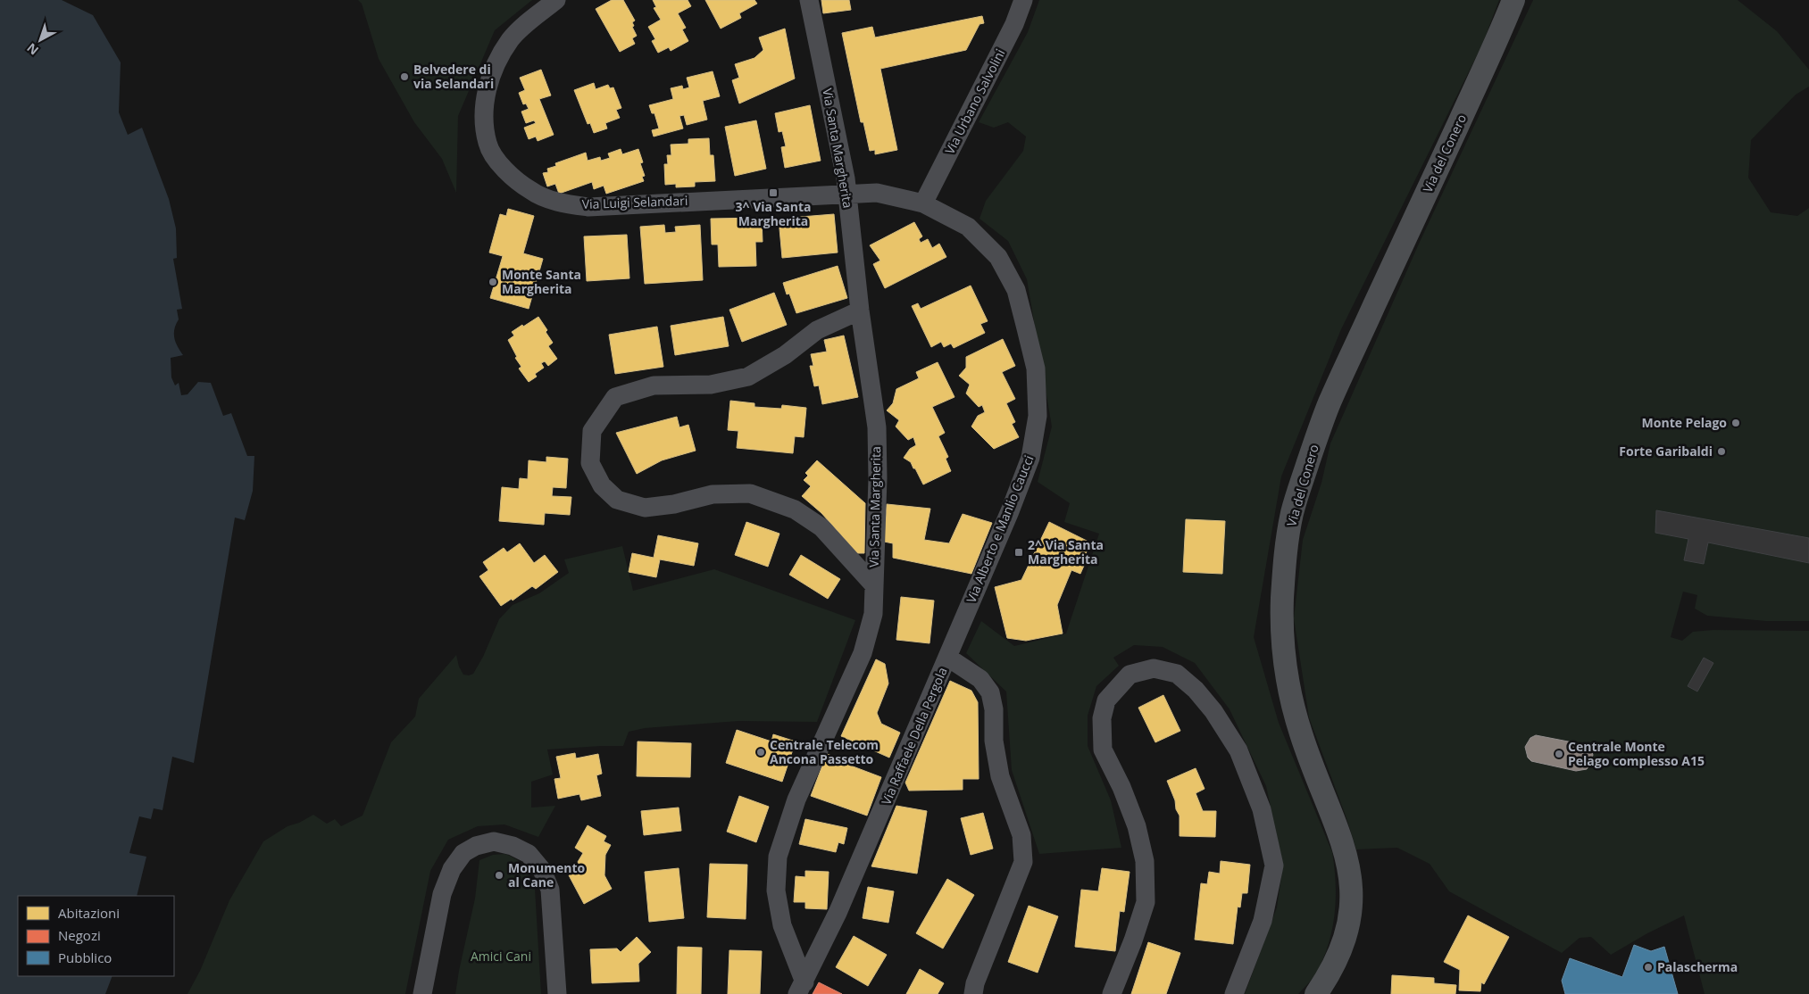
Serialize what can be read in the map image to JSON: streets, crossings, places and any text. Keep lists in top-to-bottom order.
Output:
{
  "streets": {
    "main road": ["Via del Conero"],
    "street": [
      "Via Urbano Salvolini",
      "Via Santa Margherita",
      "Via Luigi Selandari",
      "Via Alberto e Manlio Caucci",
      "Via Raffaele Della Pergola"
    ]
  },
  "crossings": [
    ["Via Urbano Salvolini", "Via Luigi Selandari"],
    ["Via Urbano Salvolini", "Via Alberto e Manlio Caucci"],
    ["Via Santa Margherita", "Via Raffaele Della Pergola"],
    ["Via Luigi Selandari", "Via Alberto e Manlio Caucci"],
    ["Via Alberto e Manlio Caucci", "Via Raffaele Della Pergola"]
  ],
  "parks": ["Amici Cani"],
  "places": {
    "other": [
      "Belvedere di via Selandari",
      "Monte Santa Margherita",
      "Monte Pelago",
      "Forte Garibaldi",
      "Centrale Telecom Ancona Passetto",
      "Centrale Monte Pelago complesso A15",
      "Monumento al Cane",
      "Palascherma"
    ],
    "transit": ["3^ Via Santa Margherita", "2^ Via Santa Margherita"]
  },
  "legend": ["Abitazioni", "Negozi", "Pubblico"],
  "north": "bottom left"
}
